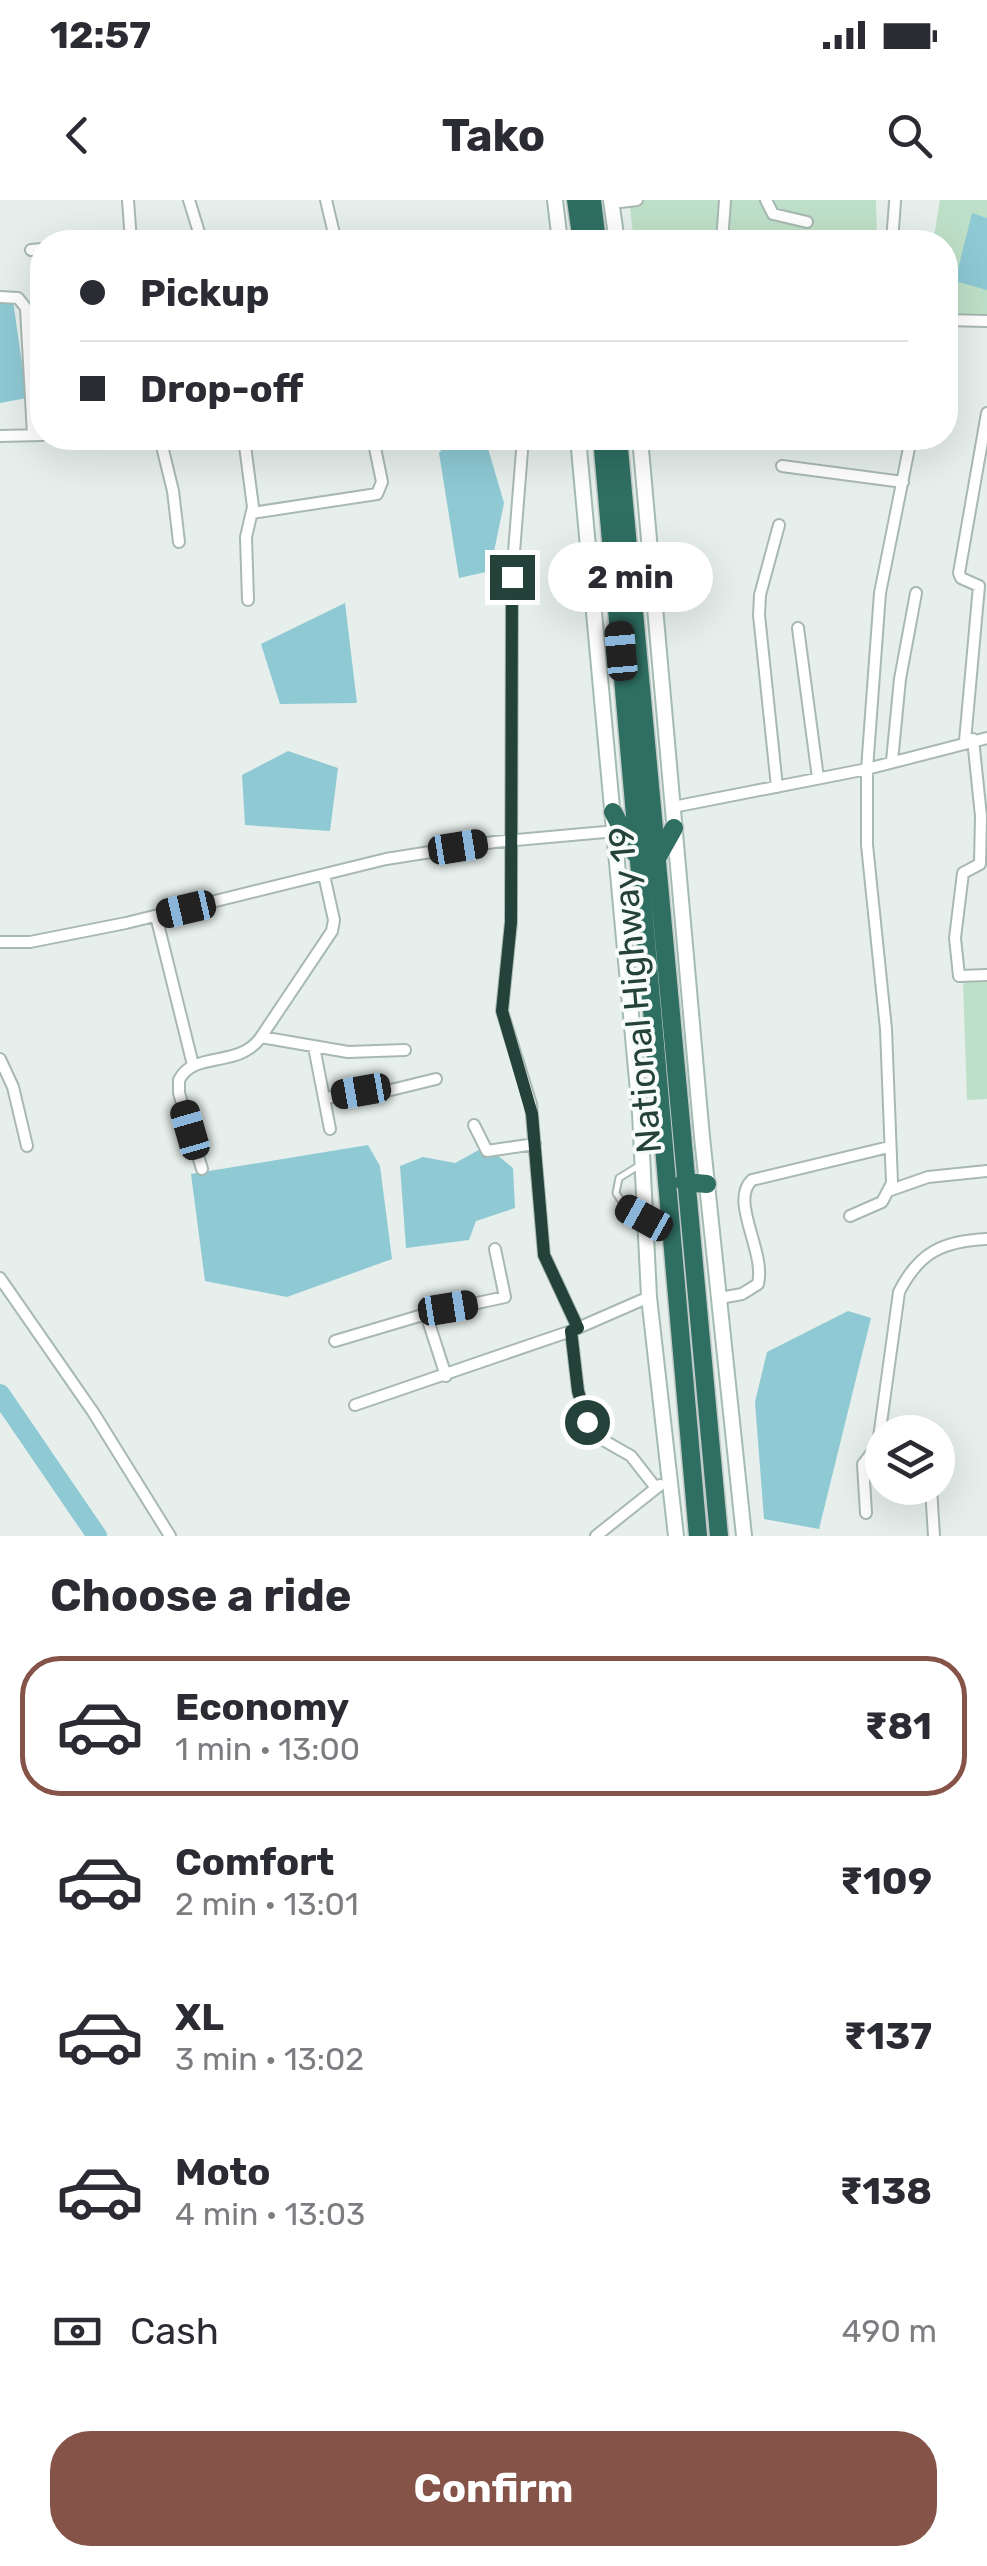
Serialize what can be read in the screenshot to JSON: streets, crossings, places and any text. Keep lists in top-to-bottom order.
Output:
{
  "streets": {
    "highway": ["National Highway 19"]
  },
  "page": {
    "status": "12:57",
    "header": "Tako",
    "banner": ["Pickup", "Drop-off"],
    "bubble": "2 min",
    "heading": "Choose a ride",
    "list": [
      {
        "name": "Economy",
        "note": "1 min · 13:00",
        "value": "₹81"
      },
      {
        "name": "Comfort",
        "note": "2 min · 13:01",
        "value": "₹109"
      },
      {
        "name": "XL",
        "note": "3 min · 13:02",
        "value": "₹137"
      },
      {
        "name": "Moto",
        "note": "4 min · 13:03",
        "value": "₹138"
      }
    ],
    "pay": ["Cash", "490 m"],
    "buttons": "Confirm"
  }
}
